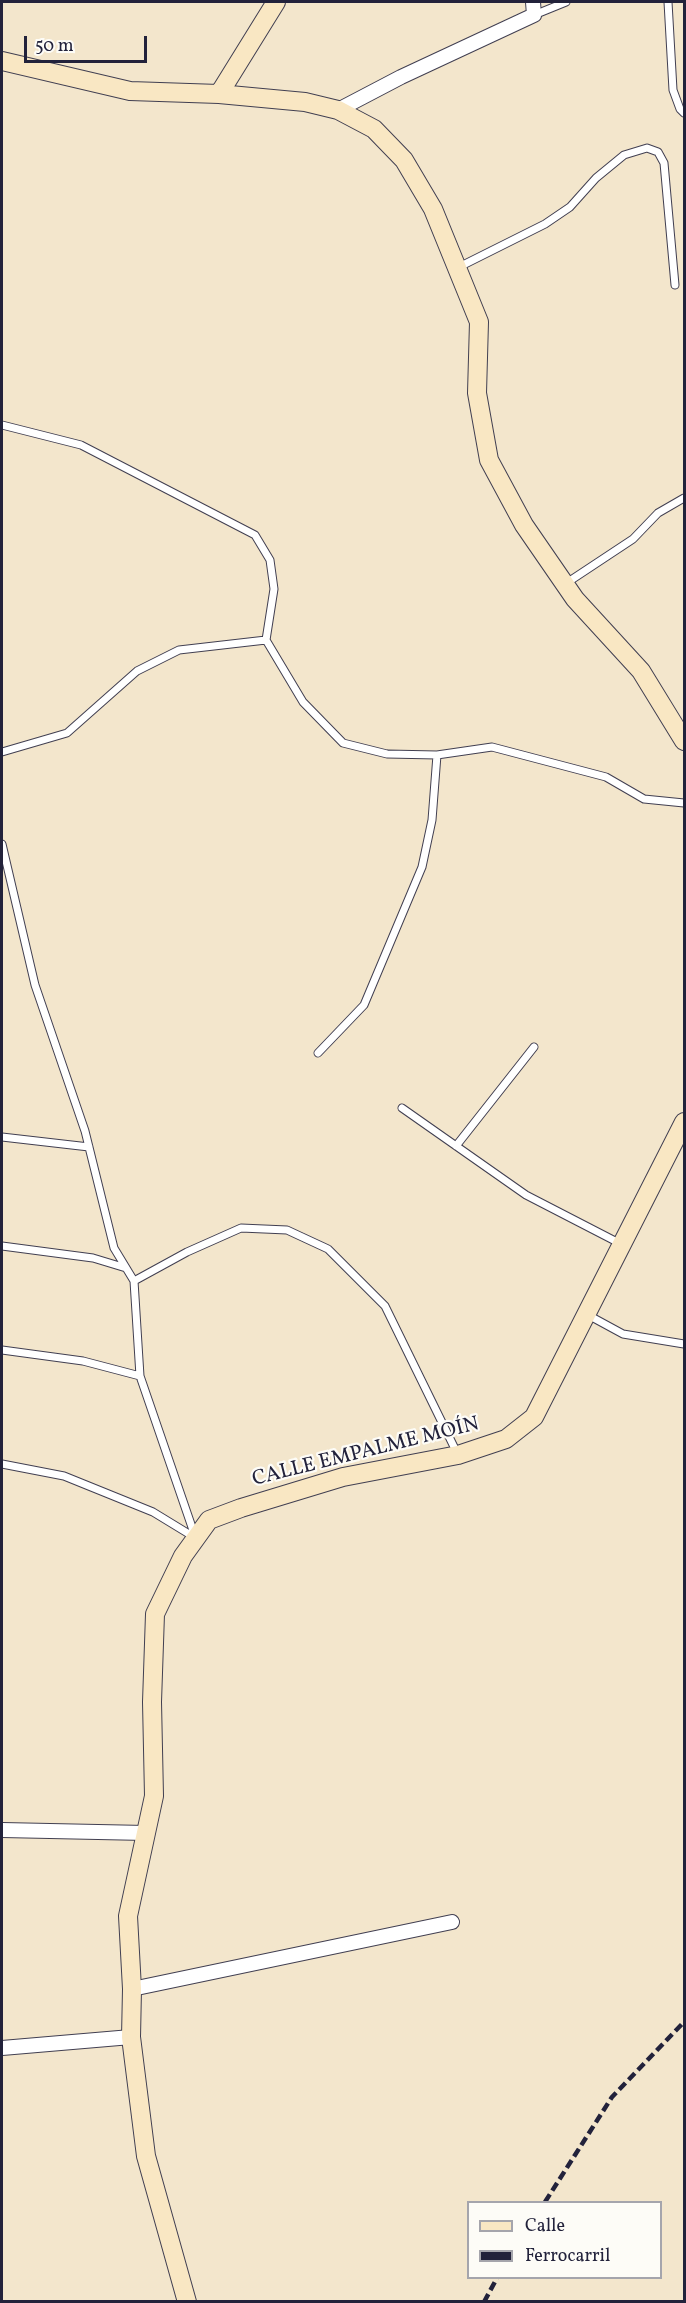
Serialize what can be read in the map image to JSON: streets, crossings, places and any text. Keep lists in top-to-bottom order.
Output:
{
  "streets": {
    "street": ["CALLE EMPALME MOÍN"]
  },
  "legend": ["Calle", "Ferrocarril"],
  "scale_bar": "50 m"
}
